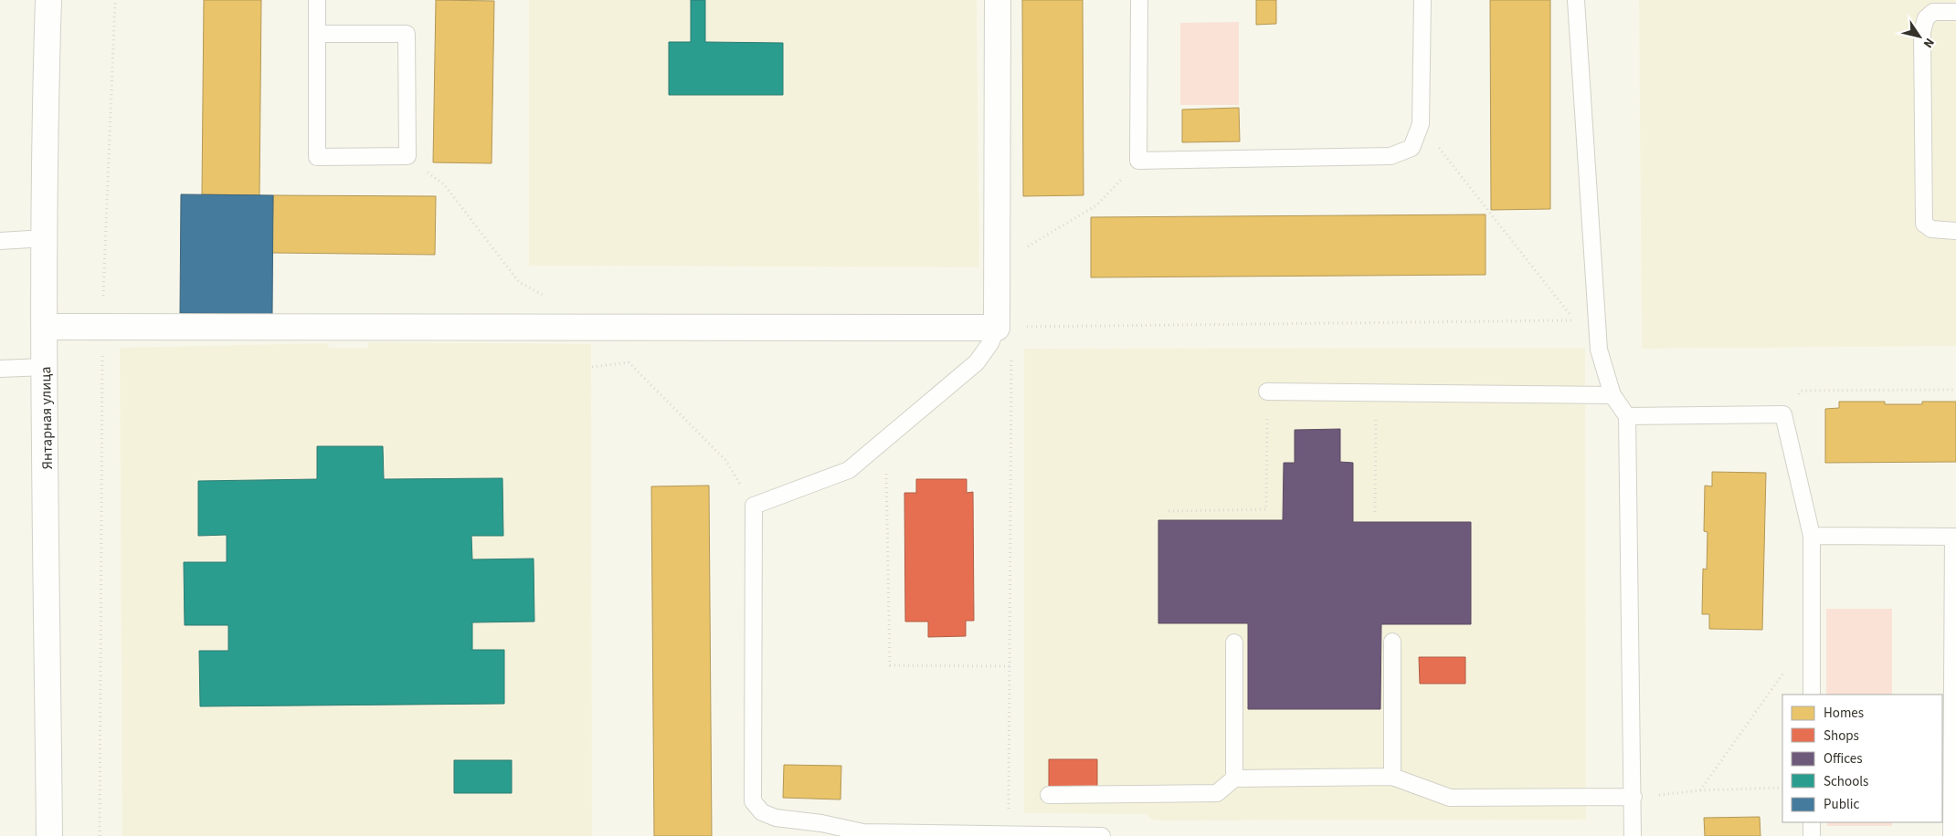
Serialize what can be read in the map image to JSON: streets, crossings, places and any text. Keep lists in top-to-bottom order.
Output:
{
  "streets": {
    "street": ["Янтарная улица"]
  },
  "legend": [
    "Homes",
    "Shops",
    "Offices",
    "Schools",
    "Public"
  ],
  "north": "bottom right"
}
